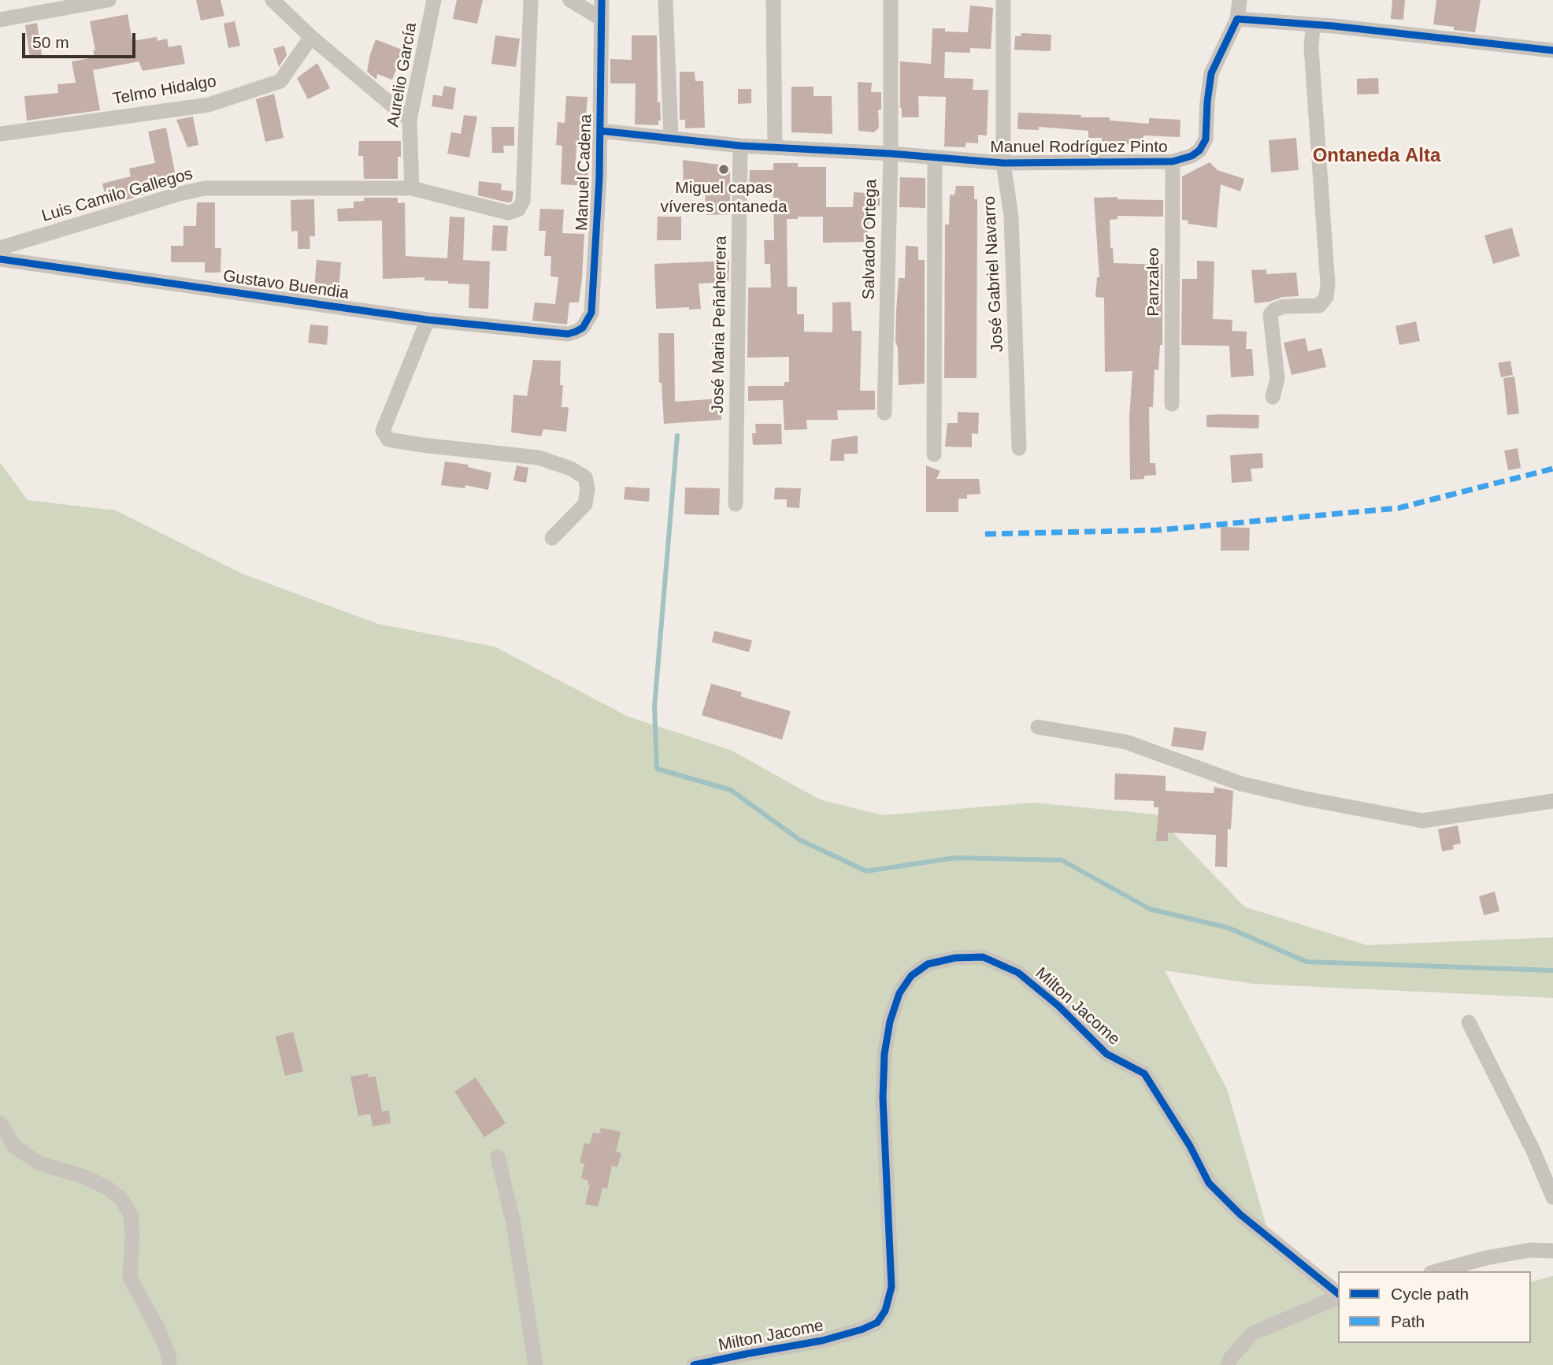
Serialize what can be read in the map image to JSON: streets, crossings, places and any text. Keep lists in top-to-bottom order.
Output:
{
  "streets": {
    "street": [
      "Aurelio García",
      "Telmo Hidalgo",
      "Manuel Rodríguez Pinto",
      "Manuel Cadena",
      "Luis Camilo Gallegos",
      "Salvador Ortega",
      "José Gabriel Navarro",
      "Panzaleo",
      "Gustavo Buendia",
      "José Maria Peñaherrera",
      "Milton Jacome"
    ]
  },
  "crossings": [
    ["Aurelio García", "Luis Camilo Gallegos"],
    ["Manuel Rodríguez Pinto", "Manuel Cadena"],
    ["Manuel Rodríguez Pinto", "Salvador Ortega"],
    ["Manuel Rodríguez Pinto", "José Gabriel Navarro"],
    ["Manuel Rodríguez Pinto", "Panzaleo"],
    ["Manuel Rodríguez Pinto", "José Maria Peñaherrera"],
    ["Manuel Cadena", "Gustavo Buendia"]
  ],
  "districts": ["Ontaneda Alta"],
  "places": ["Miguel capas víveres ontaneda"],
  "legend": ["Cycle path", "Path"],
  "scale_bar": "50 m"
}
